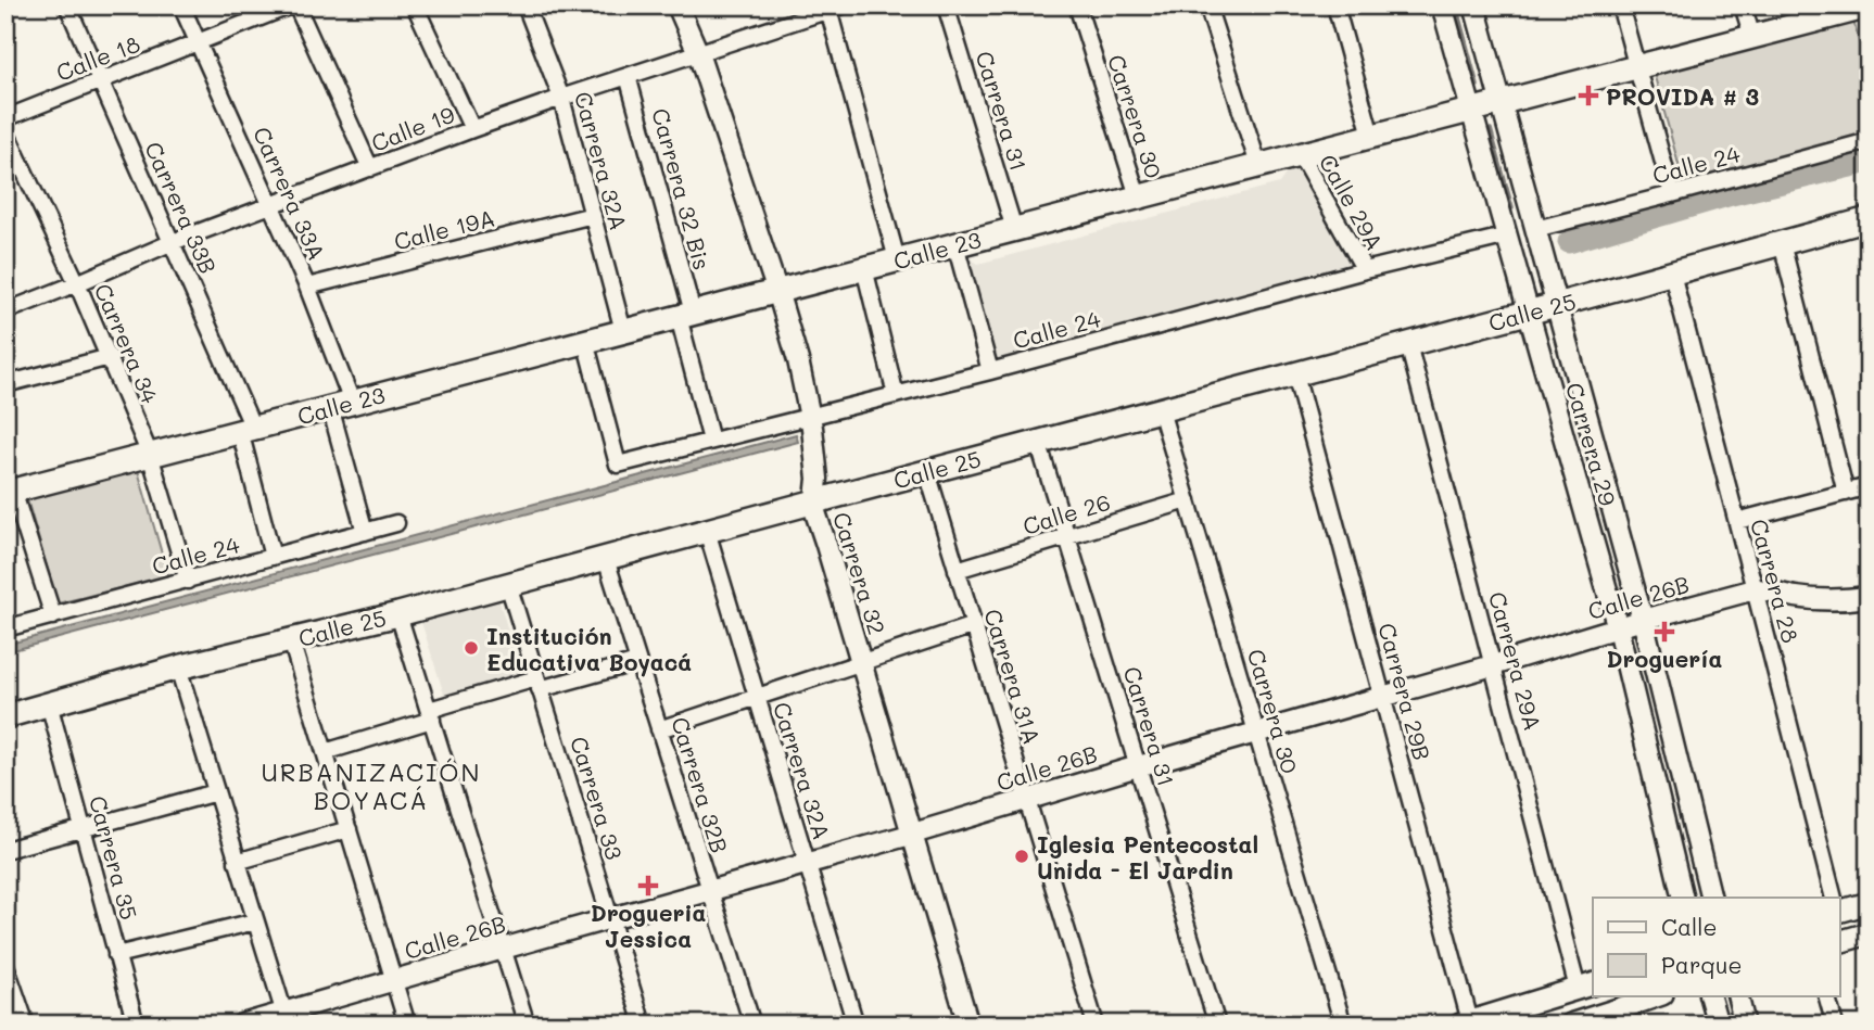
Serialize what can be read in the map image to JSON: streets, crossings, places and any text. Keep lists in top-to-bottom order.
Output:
{
  "streets": {
    "main road": ["Calle 23", "Calle 25"],
    "street": [
      "Calle 18",
      "Carrera 31",
      "Carrera 30",
      "Calle 19",
      "Carrera 32A",
      "Calle 24",
      "Carrera 32 Bis",
      "Carrera 33A",
      "Calle 29A",
      "Carrera 33B",
      "Calle 19A",
      "Carrera 34",
      "Carrera 29",
      "Calle 26",
      "Carrera 32",
      "Carrera 28",
      "Calle 26B",
      "Carrera 29A",
      "Carrera 31A",
      "Carrera 29B",
      "Carrera 32B",
      "Carrera 33",
      "Carrera 35"
    ]
  },
  "crossings": [
    ["Calle 18", "Carrera 33A"],
    ["Calle 18", "Carrera 33B"],
    ["Carrera 31", "Calle 23"],
    ["Carrera 31", "Calle 25"],
    ["Carrera 31", "Calle 26"],
    ["Carrera 31", "Calle 26B"],
    ["Carrera 30", "Calle 23"],
    ["Carrera 30", "Calle 25"],
    ["Carrera 30", "Calle 26"],
    ["Carrera 30", "Calle 26B"],
    ["Calle 19", "Carrera 32A"],
    ["Calle 19", "Carrera 32 Bis"],
    ["Calle 19", "Carrera 33A"],
    ["Calle 19", "Carrera 33B"],
    ["Calle 19", "Carrera 34"],
    ["Calle 19", "Carrera 32"],
    ["Carrera 32A", "Calle 19A"],
    ["Carrera 32A", "Calle 23"],
    ["Carrera 32A", "Calle 25"],
    ["Carrera 32A", "Calle 26B"],
    ["Calle 24", "Carrera 32 Bis"],
    ["Calle 24", "Carrera 33A"],
    ["Calle 24", "Calle 29A"],
    ["Calle 24", "Carrera 33B"],
    ["Calle 24", "Calle 23"],
    ["Calle 24", "Carrera 34"],
    ["Calle 24", "Carrera 29"],
    ["Calle 24", "Carrera 32"],
    ["Carrera 32 Bis", "Calle 23"],
    ["Carrera 33A", "Calle 19A"],
    ["Carrera 33A", "Calle 23"],
    ["Calle 29A", "Calle 23"],
    ["Carrera 33B", "Calle 23"],
    ["Calle 23", "Carrera 34"],
    ["Calle 23", "Carrera 29"],
    ["Calle 23", "Carrera 32"],
    ["Calle 25", "Carrera 29"],
    ["Calle 25", "Carrera 32"],
    ["Calle 25", "Carrera 28"],
    ["Calle 25", "Carrera 29A"],
    ["Calle 25", "Carrera 31A"],
    ["Calle 25", "Carrera 29B"],
    ["Calle 25", "Carrera 32B"],
    ["Calle 25", "Carrera 33"],
    ["Calle 25", "Carrera 35"],
    ["Carrera 29", "Calle 26B"],
    ["Calle 26", "Carrera 31A"],
    ["Carrera 32", "Calle 26B"],
    ["Carrera 28", "Calle 26B"],
    ["Calle 26B", "Carrera 29A"],
    ["Calle 26B", "Carrera 31A"],
    ["Calle 26B", "Carrera 29B"],
    ["Calle 26B", "Carrera 32B"],
    ["Calle 26B", "Carrera 33"]
  ],
  "districts": ["URBANIZACIÓN BOYACÁ"],
  "places": {
    "health": ["PROVIDA # 3", "Droguería", "Drogueria Jessica"],
    "other": ["Institución Educativa Boyacá", "Iglesia Pentecostal Unida - El Jardin"]
  },
  "legend": ["Calle", "Parque"]
}
